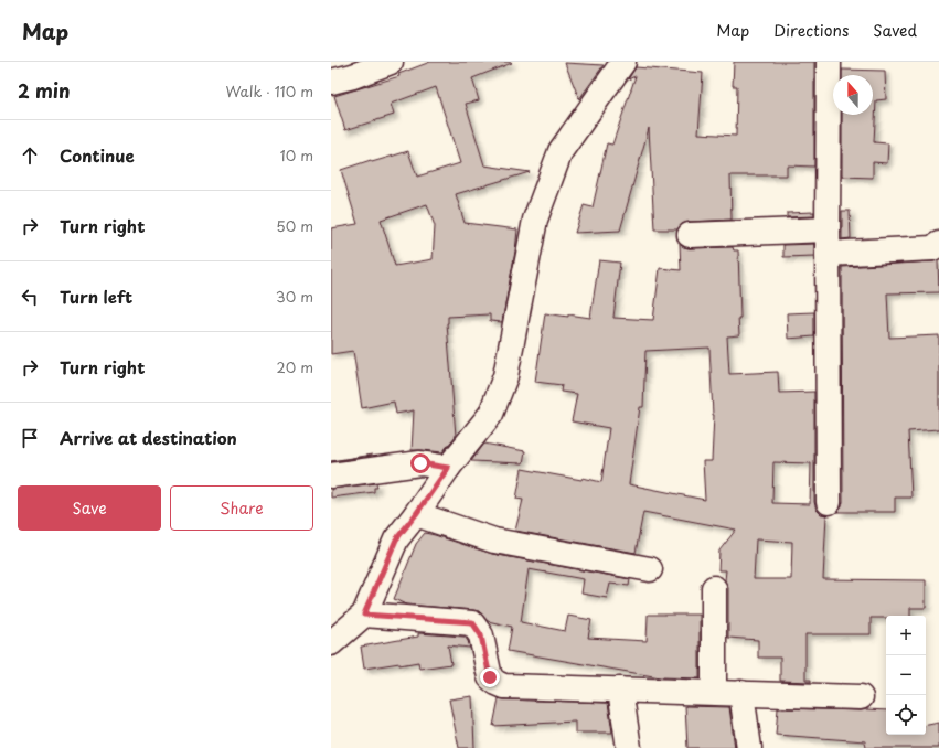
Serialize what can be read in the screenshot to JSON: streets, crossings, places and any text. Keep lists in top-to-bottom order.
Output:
{
  "north": "top",
  "page": {
    "header": "Map",
    "nav": ["Map", "Directions", "Saved"],
    "heading": ["2 min", "Walk · 110 m"],
    "list": [
      ["Continue", "10 m"],
      ["Turn right", "50 m"],
      ["Turn left", "30 m"],
      ["Turn right", "20 m"],
      "Arrive at destination"
    ],
    "buttons": ["Save", "Share"],
    "map_buttons": ["+", "−"]
  }
}
